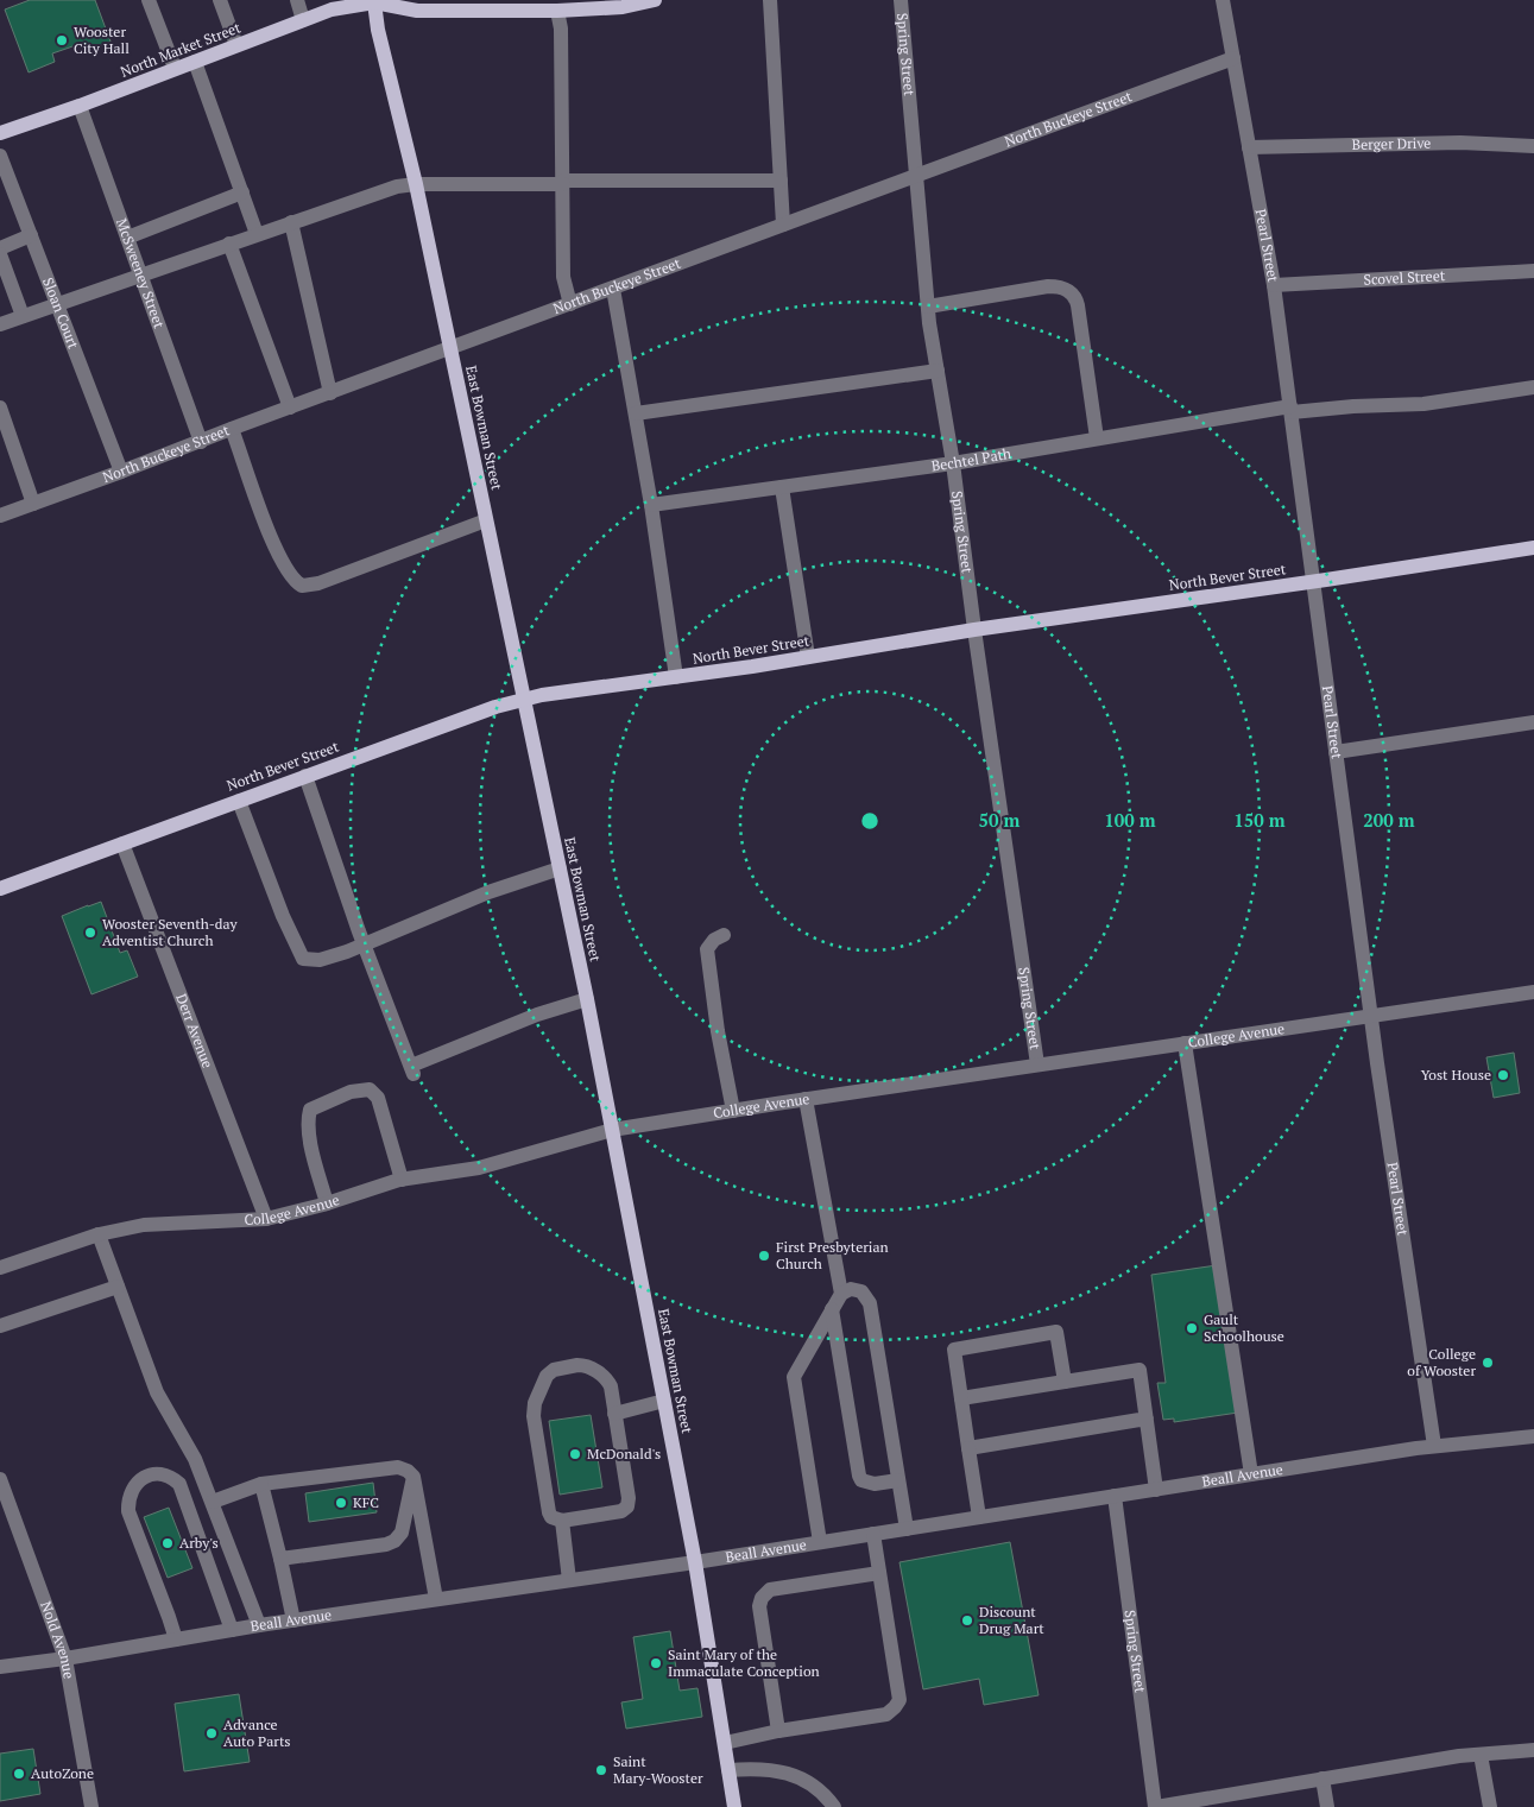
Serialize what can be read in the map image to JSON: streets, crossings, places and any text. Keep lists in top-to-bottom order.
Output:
{
  "streets": {
    "main road": ["North Market Street", "East Bowman Street", "North Bever Street"],
    "street": [
      "Spring Street",
      "North Buckeye Street",
      "Berger Drive",
      "Pearl Street",
      "McSweeney Street",
      "Scovel Street",
      "Sloan Court",
      "Bechtel Path",
      "Derr Avenue",
      "College Avenue",
      "Beall Avenue",
      "Nold Avenue"
    ]
  },
  "crossings": [
    ["North Market Street", "McSweeney Street"],
    ["North Market Street", "East Bowman Street"],
    ["Spring Street", "North Buckeye Street"],
    ["Spring Street", "Bechtel Path"],
    ["Spring Street", "North Bever Street"],
    ["Spring Street", "College Avenue"],
    ["Spring Street", "Beall Avenue"],
    ["North Buckeye Street", "Pearl Street"],
    ["North Buckeye Street", "McSweeney Street"],
    ["North Buckeye Street", "Sloan Court"],
    ["North Buckeye Street", "East Bowman Street"],
    ["Berger Drive", "Pearl Street"],
    ["Pearl Street", "Scovel Street"],
    ["Pearl Street", "Bechtel Path"],
    ["Pearl Street", "North Bever Street"],
    ["Pearl Street", "College Avenue"],
    ["Pearl Street", "Beall Avenue"],
    ["East Bowman Street", "North Bever Street"],
    ["East Bowman Street", "College Avenue"],
    ["East Bowman Street", "Beall Avenue"],
    ["North Bever Street", "Derr Avenue"],
    ["Derr Avenue", "College Avenue"],
    ["Beall Avenue", "Nold Avenue"]
  ],
  "places": [
    "Wooster City Hall",
    "Wooster Seventh-day Adventist Church",
    "Yost House",
    "First Presbyterian Church",
    "Gault Schoolhouse",
    "College of Wooster",
    "McDonald's",
    "KFC",
    "Arby's",
    "Discount Drug Mart",
    "Saint Mary of the Immaculate Conception",
    "Advance Auto Parts",
    "Saint Mary-Wooster",
    "AutoZone"
  ],
  "rings": [
    "50 m",
    "100 m",
    "150 m",
    "200 m"
  ]
}
